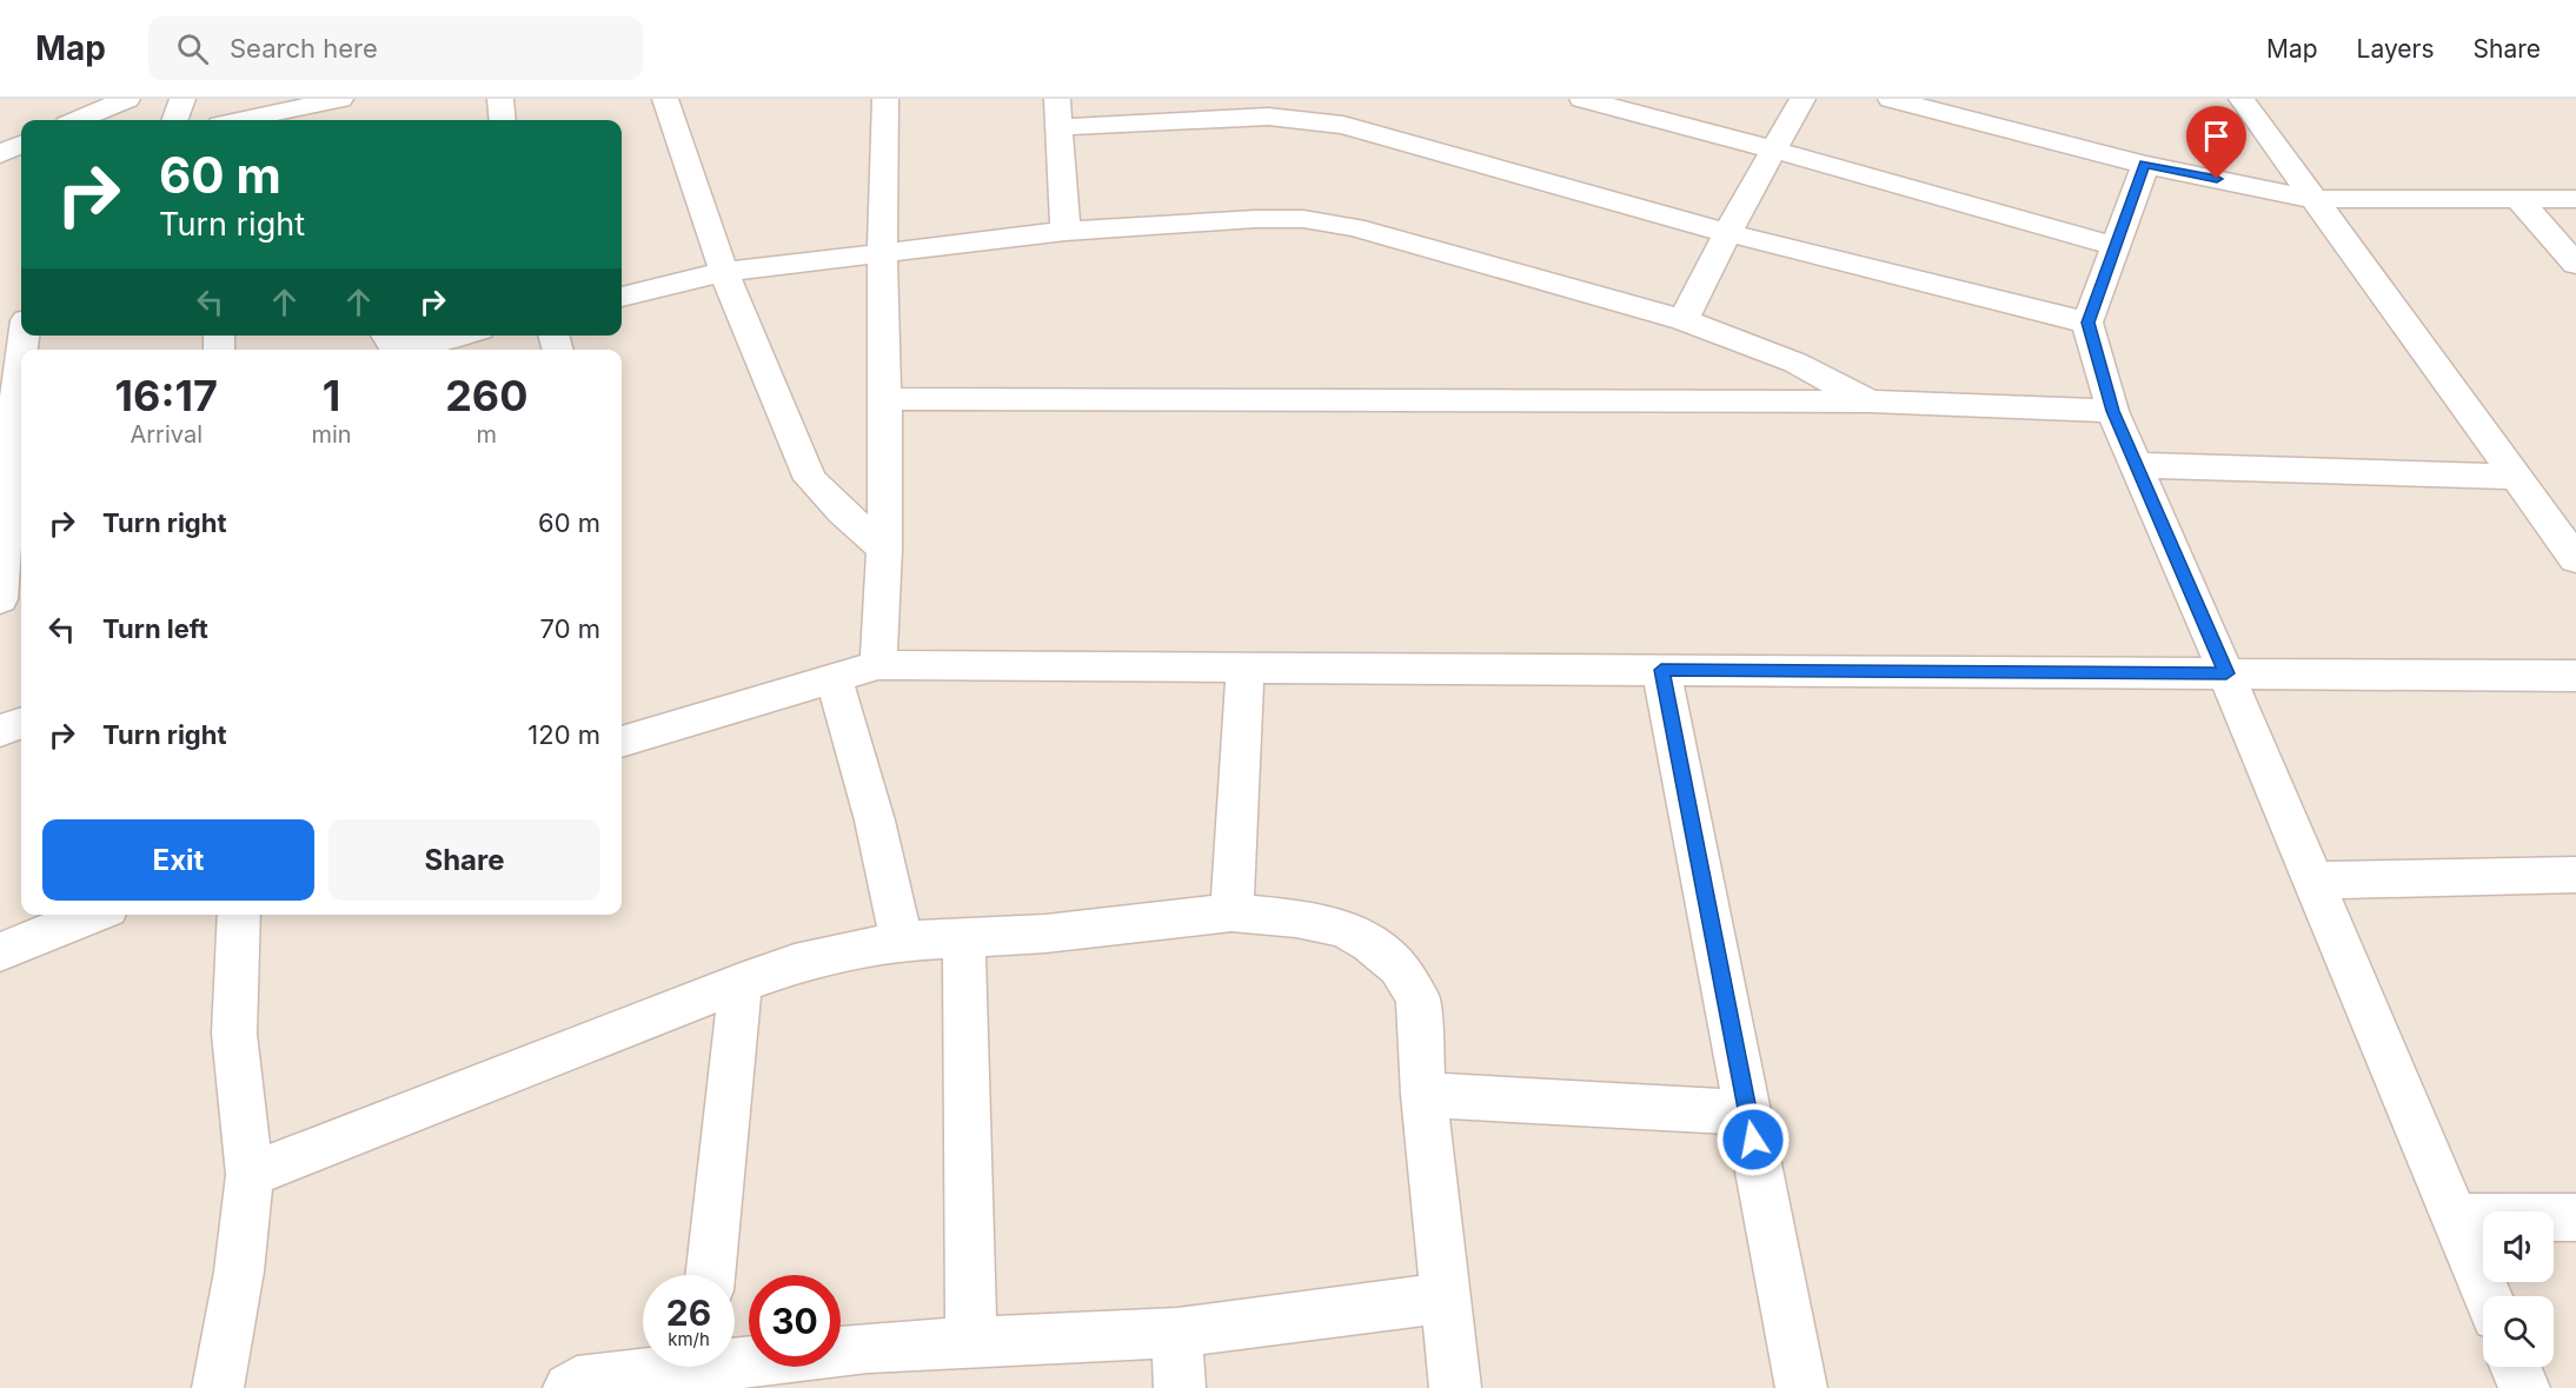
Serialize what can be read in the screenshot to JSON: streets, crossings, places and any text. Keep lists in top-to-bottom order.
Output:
{
  "page": {
    "header": "Map",
    "search": "Search here",
    "nav": ["Map", "Layers", "Share"],
    "turn": ["60 m", "Turn right"],
    "eta": [
      "16:17",
      "Arrival",
      "1",
      "min",
      "260",
      "m"
    ],
    "list": [
      {
        "name": "Turn right",
        "value": "60 m"
      },
      {
        "name": "Turn left",
        "value": "70 m"
      },
      {
        "name": "Turn right",
        "value": "120 m"
      }
    ],
    "buttons": ["Exit", "Share"],
    "speed": "26 km/h",
    "limit": "30"
  }
}
